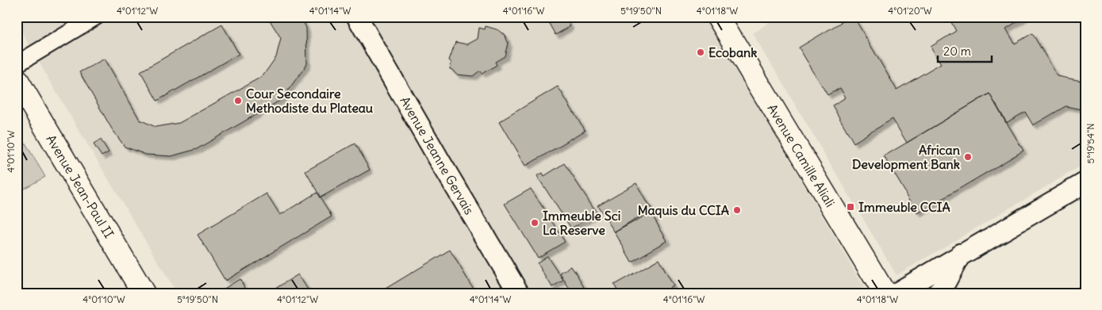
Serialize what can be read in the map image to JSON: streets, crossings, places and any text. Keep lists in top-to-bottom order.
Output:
{
  "streets": {
    "main road": ["Avenue Camille Aliali", "Avenue Jean-Paul II"],
    "street": ["Avenue Jeanne Gervais"]
  },
  "places": {
    "other": [
      "Ecobank",
      "Cour Secondaire Methodiste du Plateau",
      "African Development Bank",
      "Maquis du CCIA",
      "Immeuble Sci La Reserve"
    ],
    "transit": ["Immeuble CCIA"]
  },
  "scale_bar": "20 m",
  "coordinates": [
    "4°01'12\"W",
    "4°01'14\"W",
    "4°01'16\"W",
    "5°19'50\"N",
    "4°01'18\"W",
    "4°01'20\"W",
    "5°19'54\"N",
    "4°01'10\"W"
  ]
}
